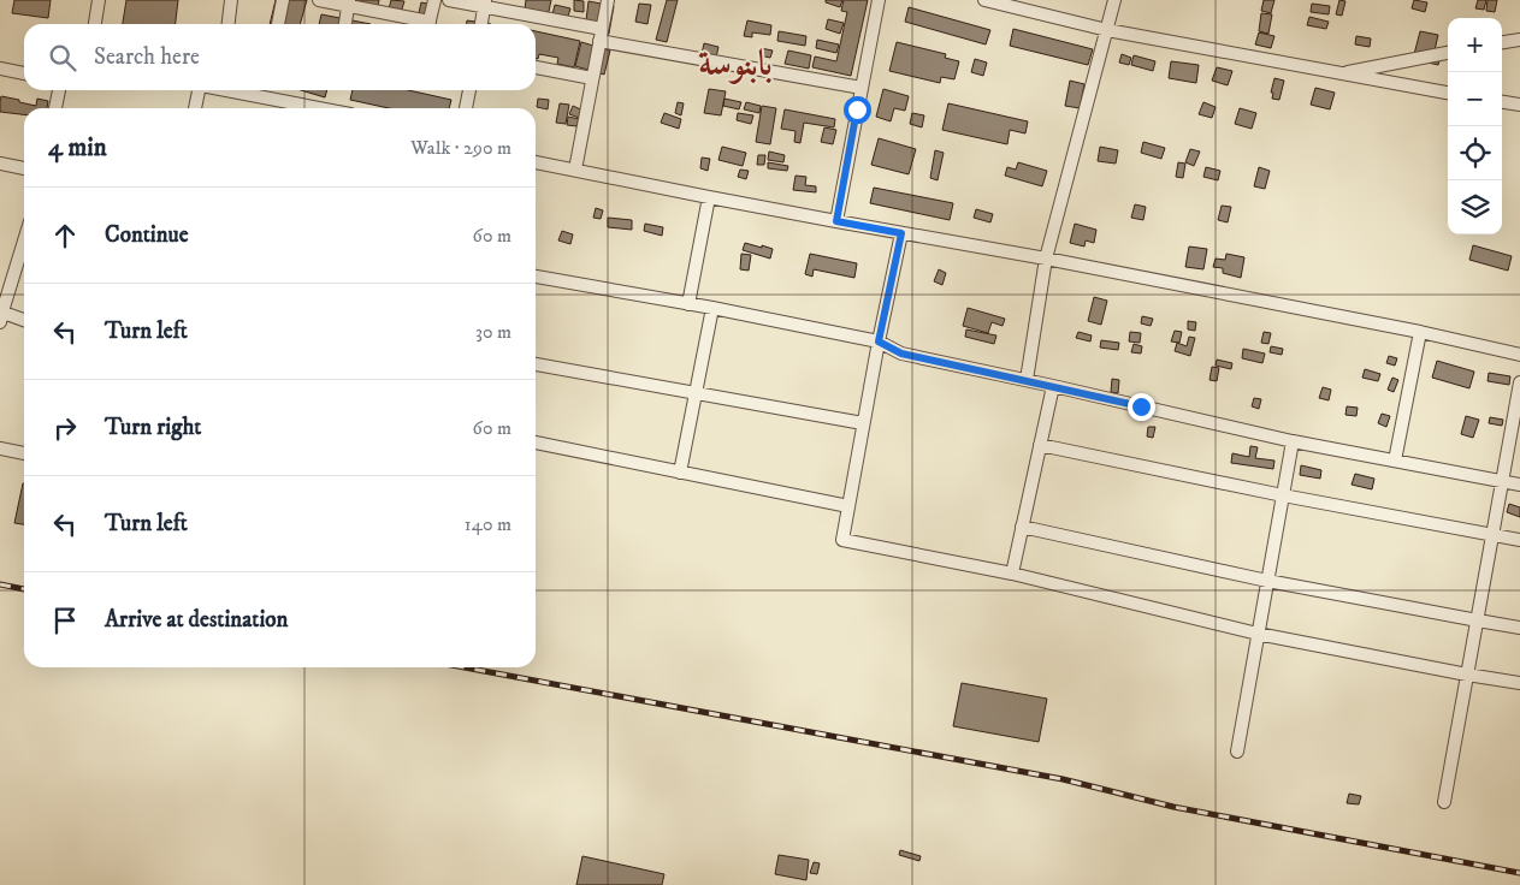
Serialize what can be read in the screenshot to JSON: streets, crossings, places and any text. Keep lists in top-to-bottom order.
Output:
{
  "districts": ["بابنوسة"],
  "page": {
    "map_buttons": ["+", "−"],
    "search": "Search here",
    "heading": ["4 min", "Walk · 290 m"],
    "list": [
      ["Continue", "60 m"],
      ["Turn left", "30 m"],
      ["Turn right", "60 m"],
      ["Turn left", "140 m"],
      "Arrive at destination"
    ]
  }
}
